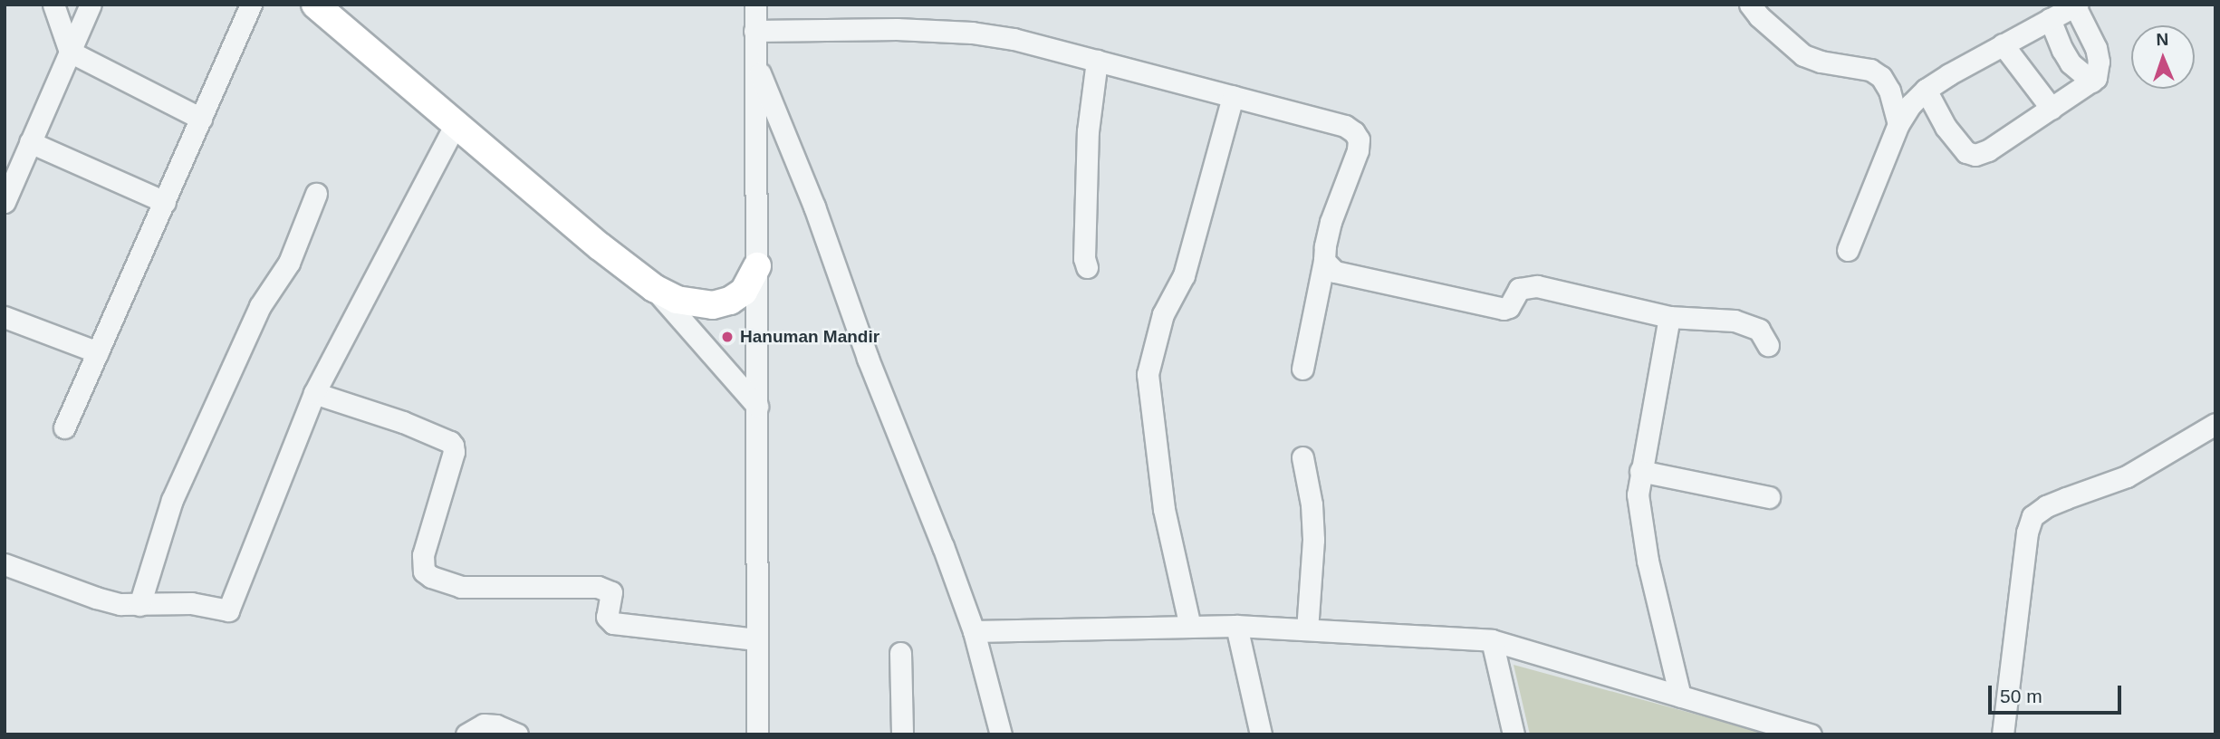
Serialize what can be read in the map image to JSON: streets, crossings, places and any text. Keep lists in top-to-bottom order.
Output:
{
  "places": ["Hanuman Mandir"],
  "scale_bar": "50 m",
  "north": "top"
}
